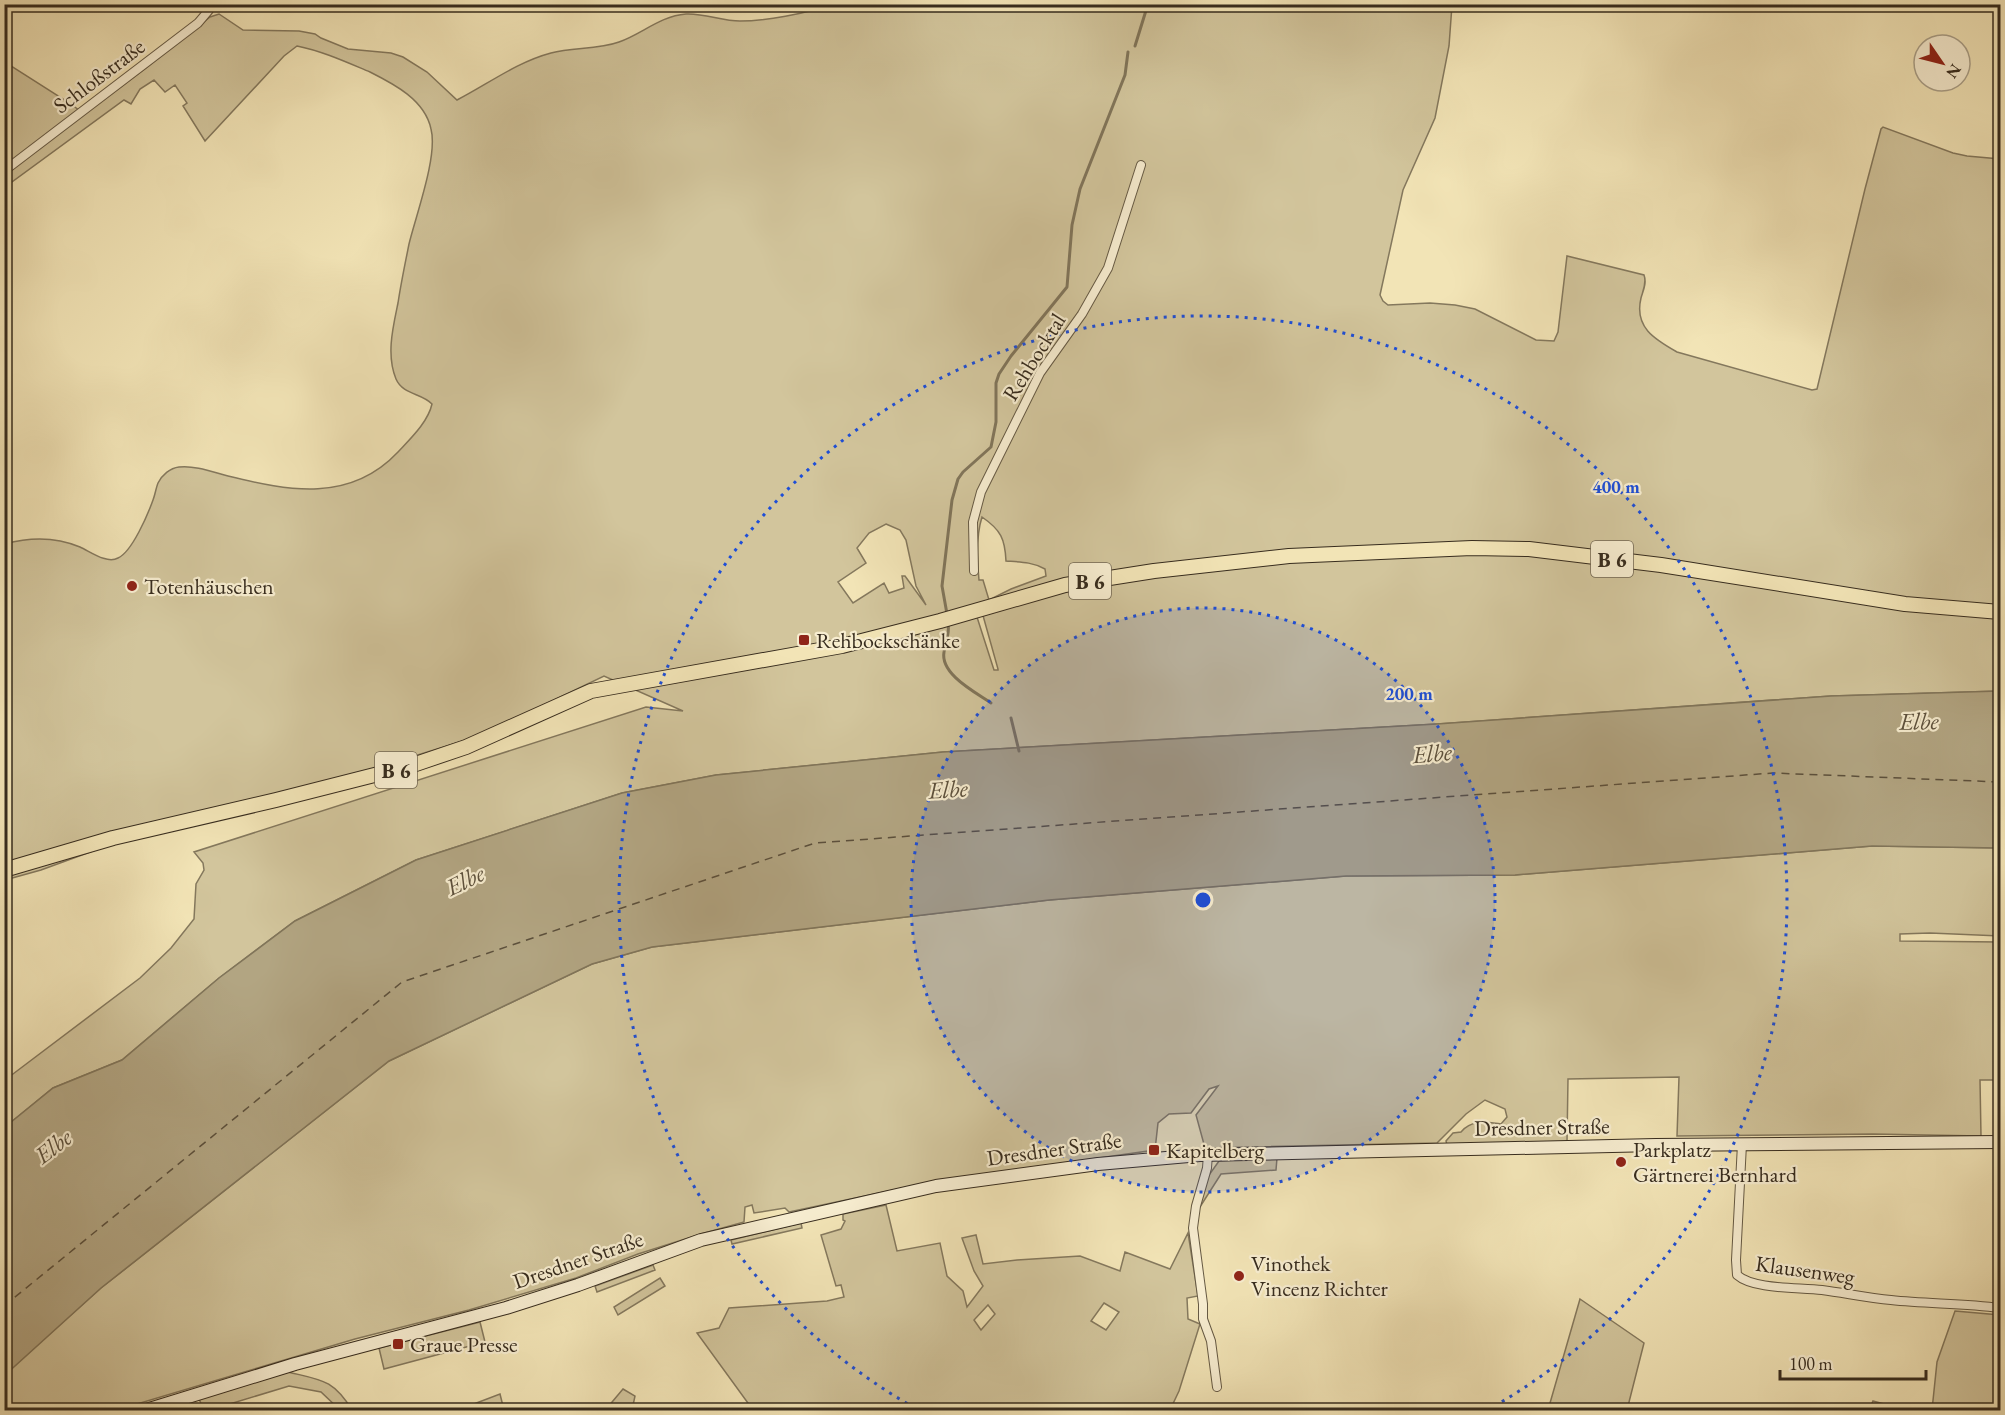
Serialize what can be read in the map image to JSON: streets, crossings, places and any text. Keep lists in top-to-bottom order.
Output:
{
  "streets": {
    "main road": ["B 6", "Dresdner Straße"],
    "street": ["Schloßstraße", "Rehbocktal", "Klausenweg"]
  },
  "crossings": [
    ["Dresdner Straße", "Klausenweg"]
  ],
  "water": ["Elbe"],
  "places": {
    "other": ["Totenhäuschen", "Parkplatz Gärtnerei Bernhard", "Vinothek Vincenz Richter"],
    "transit": ["Rehbockschänke", "Kapitelberg", "Graue Presse"]
  },
  "scale_bar": "100 m",
  "north": "bottom right",
  "rings": ["400 m", "200 m"]
}
